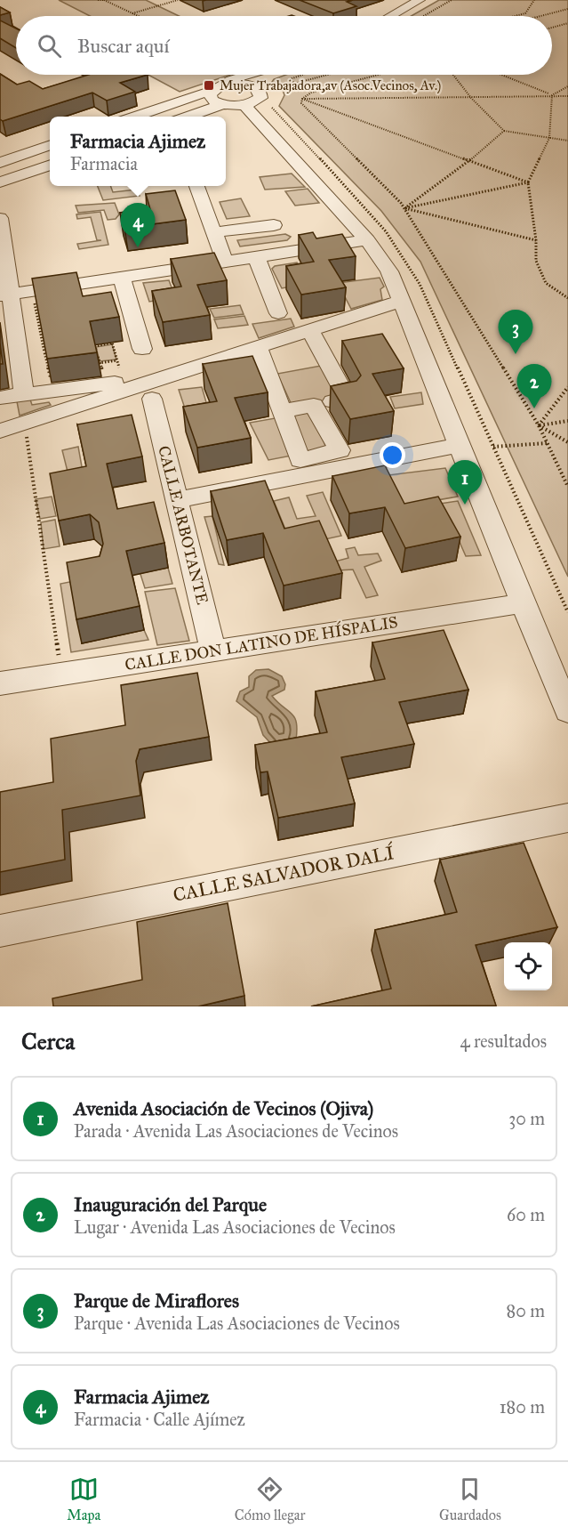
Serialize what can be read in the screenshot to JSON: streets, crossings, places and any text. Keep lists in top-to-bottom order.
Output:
{
  "streets": {
    "street": ["CALLE ARBOTANTE", "CALLE DON LATINO DE HÍSPALIS", "CALLE SALVADOR DALÍ"]
  },
  "crossings": [
    ["CALLE ARBOTANTE", "CALLE DON LATINO DE HÍSPALIS"]
  ],
  "places": {
    "transit": ["Mujer Trabajadora,av (Asoc.Vecinos, Av.)"]
  },
  "page": {
    "search": "Buscar aquí",
    "popup": ["Farmacia Ajimez", "Farmacia"],
    "pins": [
      "4",
      "3",
      "2",
      "1"
    ],
    "heading": ["Cerca", "4 resultados"],
    "list": [
      {
        "mark": "1",
        "name": "Avenida Asociación de Vecinos (Ojiva)",
        "note": "Parada · Avenida Las Asociaciones de Vecinos",
        "value": "30 m"
      },
      {
        "mark": "2",
        "name": "Inauguración del Parque",
        "note": "Lugar · Avenida Las Asociaciones de Vecinos",
        "value": "60 m"
      },
      {
        "mark": "3",
        "name": "Parque de Miraflores",
        "note": "Parque · Avenida Las Asociaciones de Vecinos",
        "value": "80 m"
      },
      {
        "mark": "4",
        "name": "Farmacia Ajimez",
        "note": "Farmacia · Calle Ajímez",
        "value": "180 m"
      }
    ],
    "nav": ["Mapa", "Cómo llegar", "Guardados"]
  }
}
